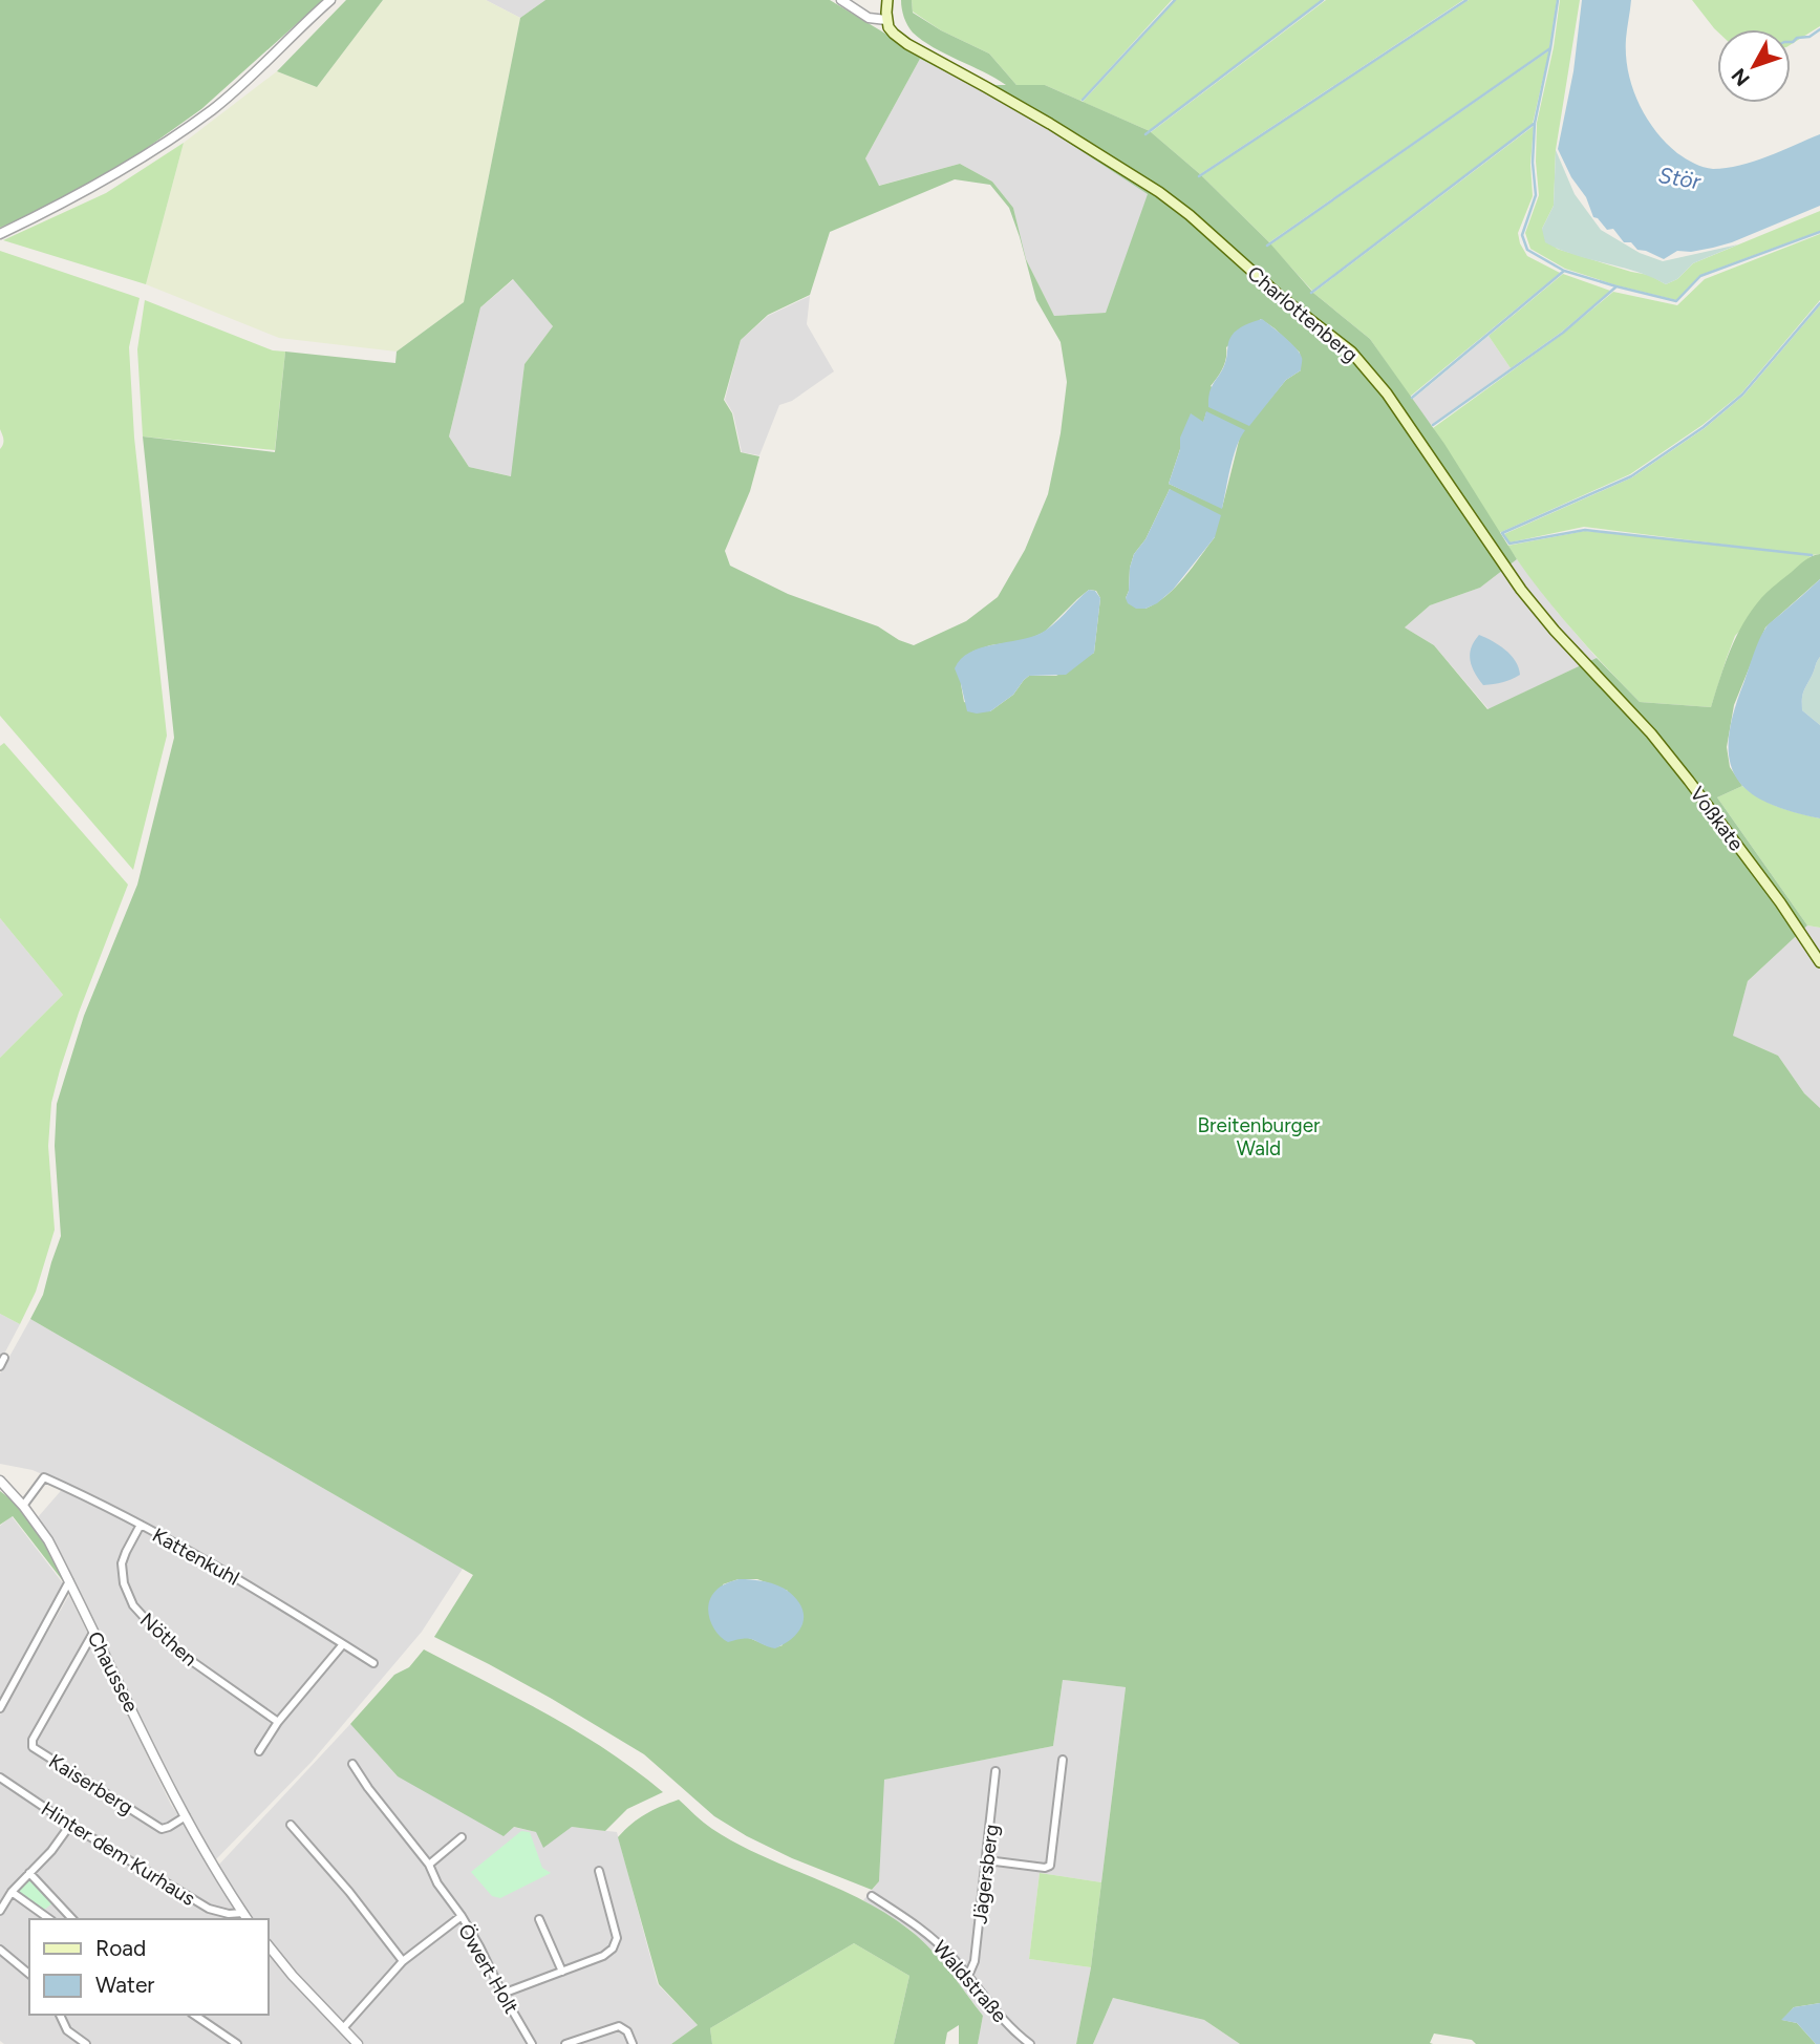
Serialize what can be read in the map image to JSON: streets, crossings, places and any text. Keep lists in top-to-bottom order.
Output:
{
  "streets": {
    "main road": ["Charlottenberg", "Voßkate"],
    "street": [
      "Kattenkuhl",
      "Nöthen",
      "Chaussee",
      "Kaiserberg",
      "Hinter dem Kurhaus",
      "Jägersberg",
      "Öwert Holt",
      "Waldstraße"
    ]
  },
  "crossings": [
    ["Charlottenberg", "Voßkate"],
    ["Kattenkuhl", "Nöthen"],
    ["Kattenkuhl", "Chaussee"],
    ["Chaussee", "Kaiserberg"],
    ["Chaussee", "Hinter dem Kurhaus"],
    ["Jägersberg", "Waldstraße"]
  ],
  "water": ["Stör"],
  "parks": ["Breitenburger Wald"],
  "legend": ["Road", "Water"],
  "north": "bottom left"
}
